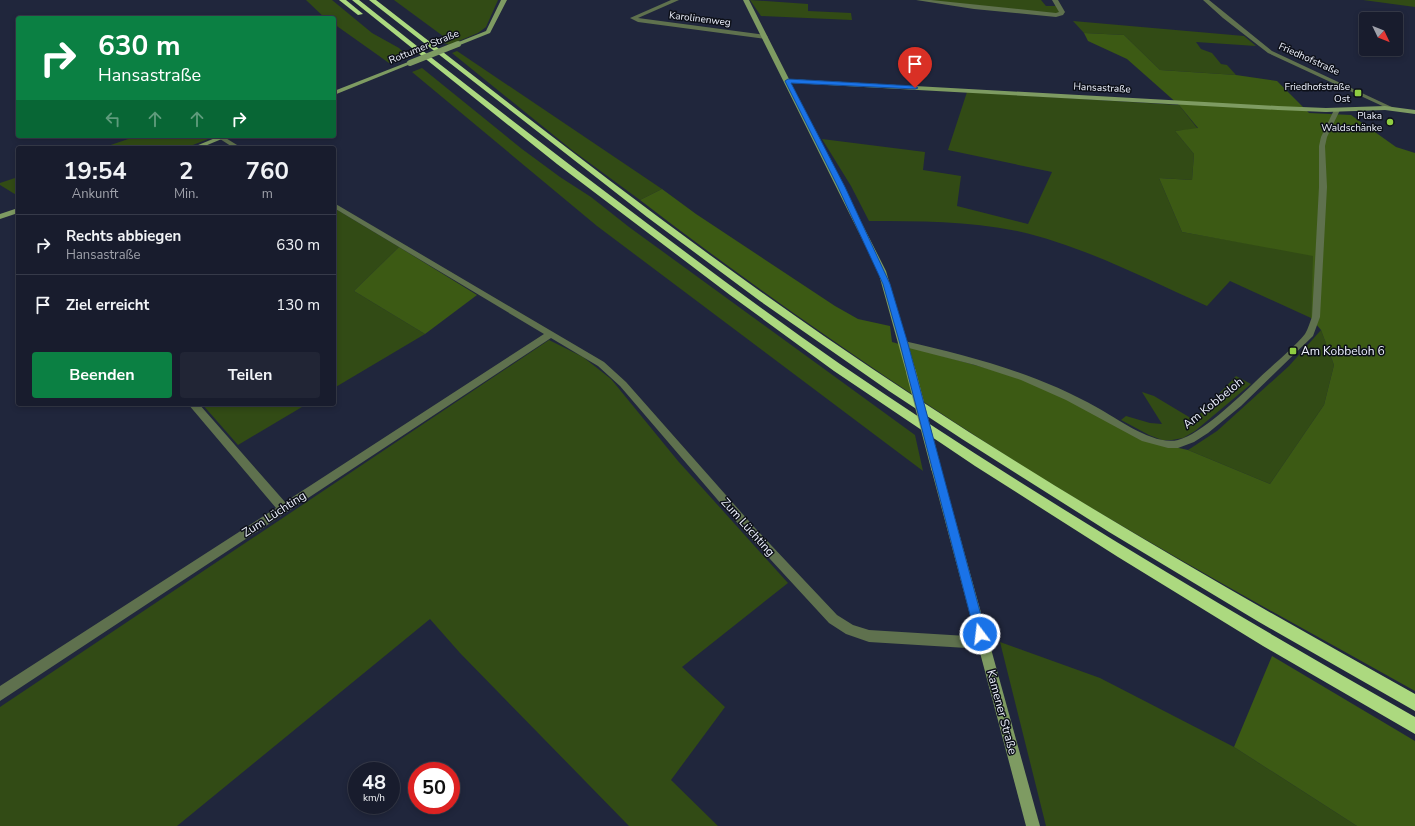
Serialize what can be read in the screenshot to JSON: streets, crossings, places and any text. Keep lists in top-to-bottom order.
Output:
{
  "streets": {
    "street": [
      "Karolinenweg",
      "Rottumer Straße",
      "Friedhofstraße",
      "Hansastraße",
      "Am Kobbeloh",
      "Zum Lüchting",
      "Kamener Straße"
    ]
  },
  "crossings": [
    ["Karolinenweg", "Kamener Straße"],
    ["Friedhofstraße", "Hansastraße"],
    ["Hansastraße", "Am Kobbeloh"],
    ["Hansastraße", "Kamener Straße"],
    ["Am Kobbeloh", "Kamener Straße"],
    ["Zum Lüchting", "Kamener Straße"]
  ],
  "places": {
    "transit": ["Friedhofstraße Ost", "Am Kobbeloh 6"],
    "other": ["Plaka Waldschänke"]
  },
  "north": "bottom right",
  "page": {
    "turn": ["630 m", "Hansastraße"],
    "eta": [
      "19:54",
      "Ankunft",
      "2",
      "Min.",
      "760",
      "m"
    ],
    "list": [
      {
        "name": "Rechts abbiegen",
        "note": "Hansastraße",
        "value": "630 m"
      },
      {
        "name": "Ziel erreicht",
        "value": "130 m"
      }
    ],
    "buttons": ["Beenden", "Teilen"],
    "speed": "48 km/h",
    "limit": "50"
  }
}
